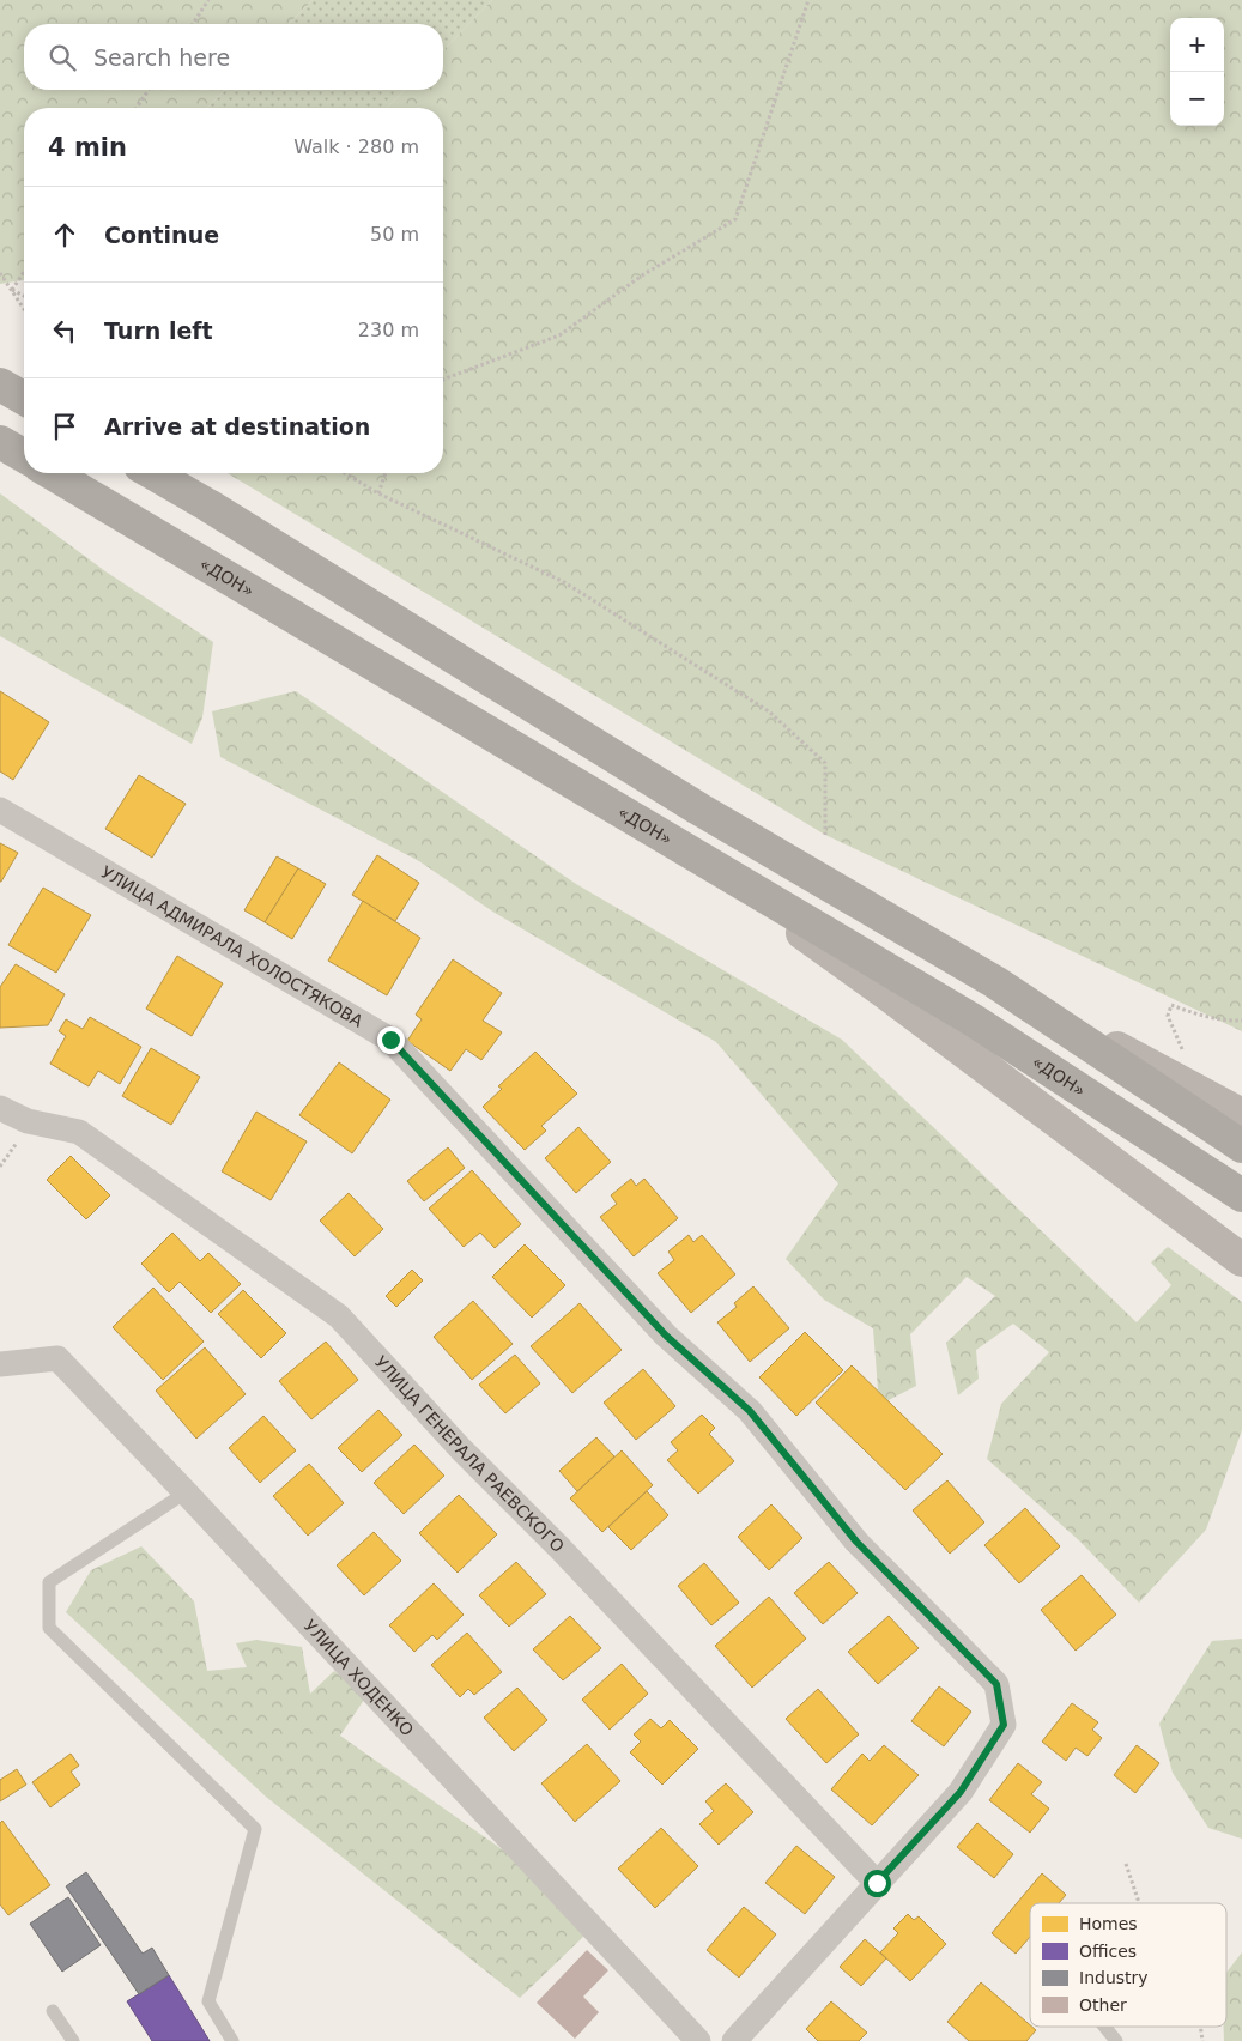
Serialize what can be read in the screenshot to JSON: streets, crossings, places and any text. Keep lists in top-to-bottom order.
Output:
{
  "streets": {
    "highway": ["«ДОН»"],
    "street": ["УЛИЦА АДМИРАЛА ХОЛОСТЯКОВА", "УЛИЦА ГЕНЕРАЛА РАЕВСКОГО", "УЛИЦА ХОДЕНКО"]
  },
  "crossings": [
    ["УЛИЦА АДМИРАЛА ХОЛОСТЯКОВА", "УЛИЦА ГЕНЕРАЛА РАЕВСКОГО"]
  ],
  "legend": [
    "Homes",
    "Offices",
    "Industry",
    "Other"
  ],
  "page": {
    "map_buttons": ["+", "−"],
    "search": "Search here",
    "heading": ["4 min", "Walk · 280 m"],
    "list": [
      ["Continue", "50 m"],
      ["Turn left", "230 m"],
      "Arrive at destination"
    ]
  }
}
